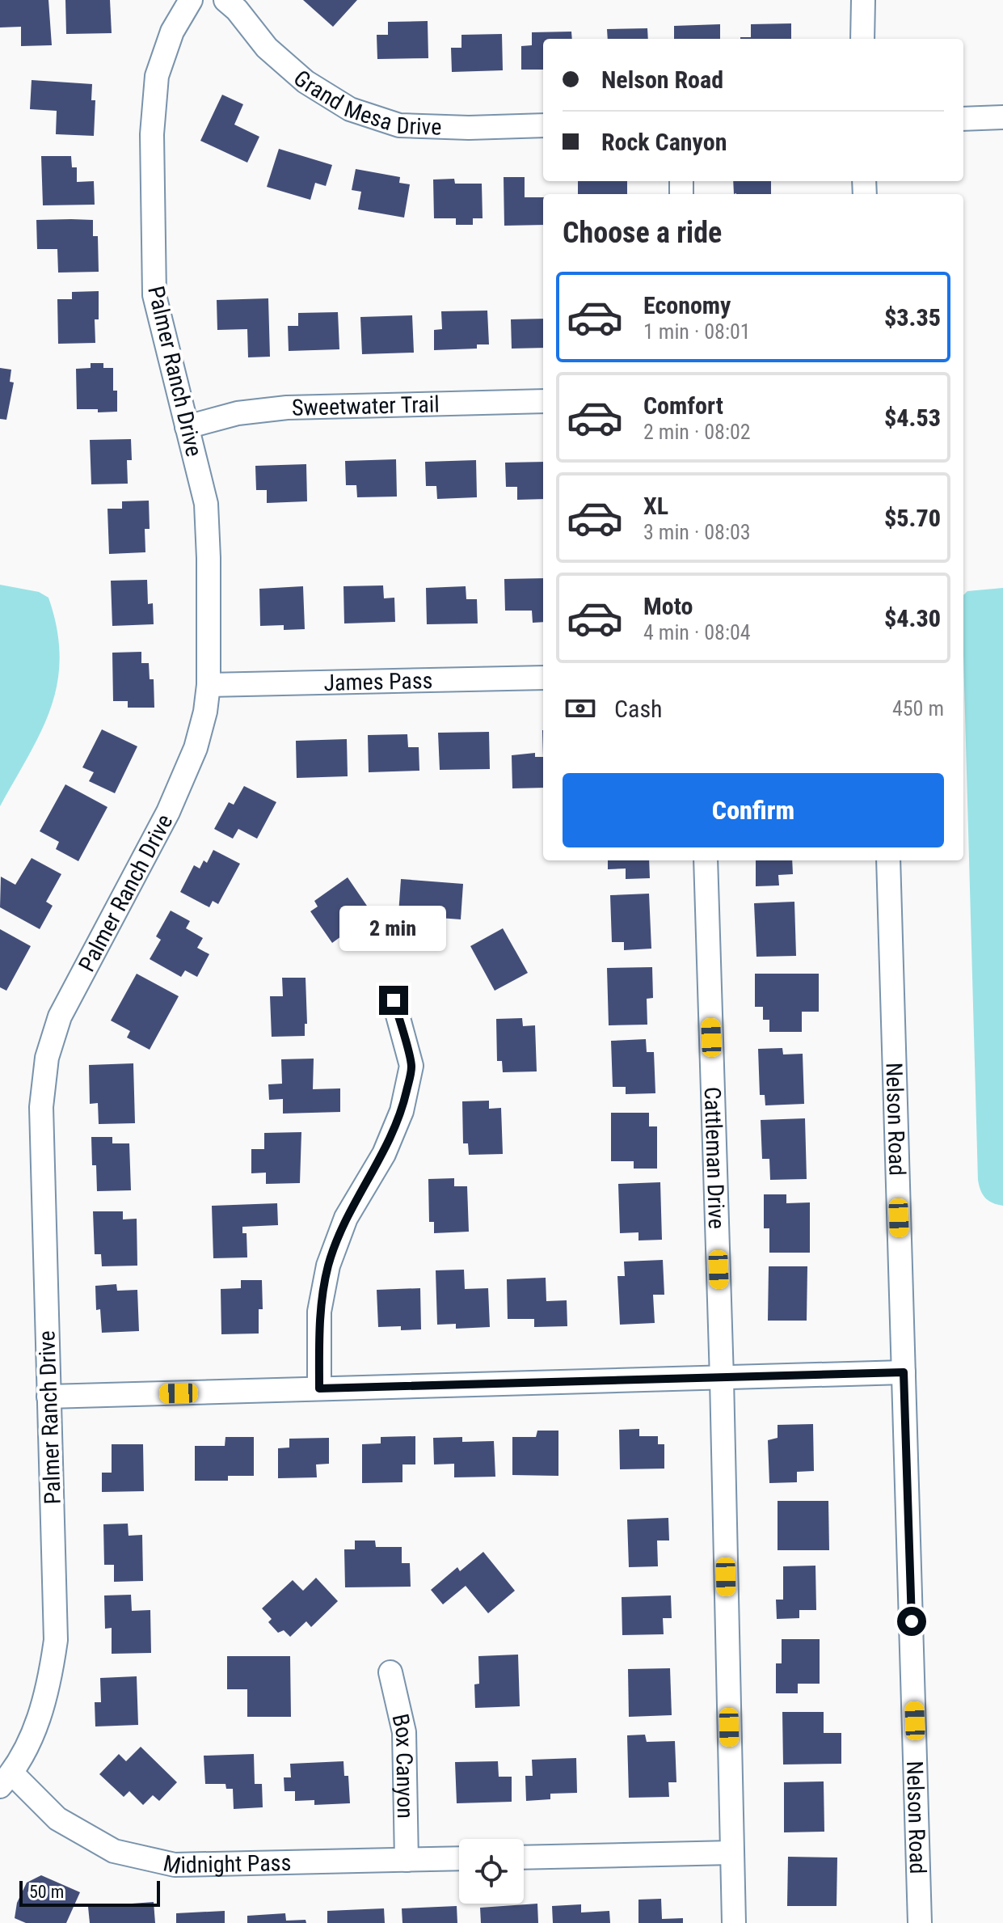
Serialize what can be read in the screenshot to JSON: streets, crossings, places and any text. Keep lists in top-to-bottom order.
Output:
{
  "streets": {
    "street": [
      "Grand Mesa Drive",
      "Palmer Ranch Drive",
      "Sweetwater Trail",
      "James Pass",
      "Nelson Road",
      "Cattleman Drive",
      "Box Canyon",
      "Midnight Pass"
    ]
  },
  "crossings": [
    ["Palmer Ranch Drive", "Sweetwater Trail"],
    ["Palmer Ranch Drive", "James Pass"],
    ["Palmer Ranch Drive", "Midnight Pass"],
    ["Box Canyon", "Midnight Pass"]
  ],
  "scale_bar": "50 m",
  "page": {
    "banner": ["Nelson Road", "Rock Canyon"],
    "heading": "Choose a ride",
    "list": [
      {
        "name": "Economy",
        "note": "1 min · 08:01",
        "value": "$3.35"
      },
      {
        "name": "Comfort",
        "note": "2 min · 08:02",
        "value": "$4.53"
      },
      {
        "name": "XL",
        "note": "3 min · 08:03",
        "value": "$5.70"
      },
      {
        "name": "Moto",
        "note": "4 min · 08:04",
        "value": "$4.30"
      }
    ],
    "pay": ["Cash", "450 m"],
    "buttons": "Confirm",
    "bubble": "2 min",
    "scale": "50 m"
  }
}
